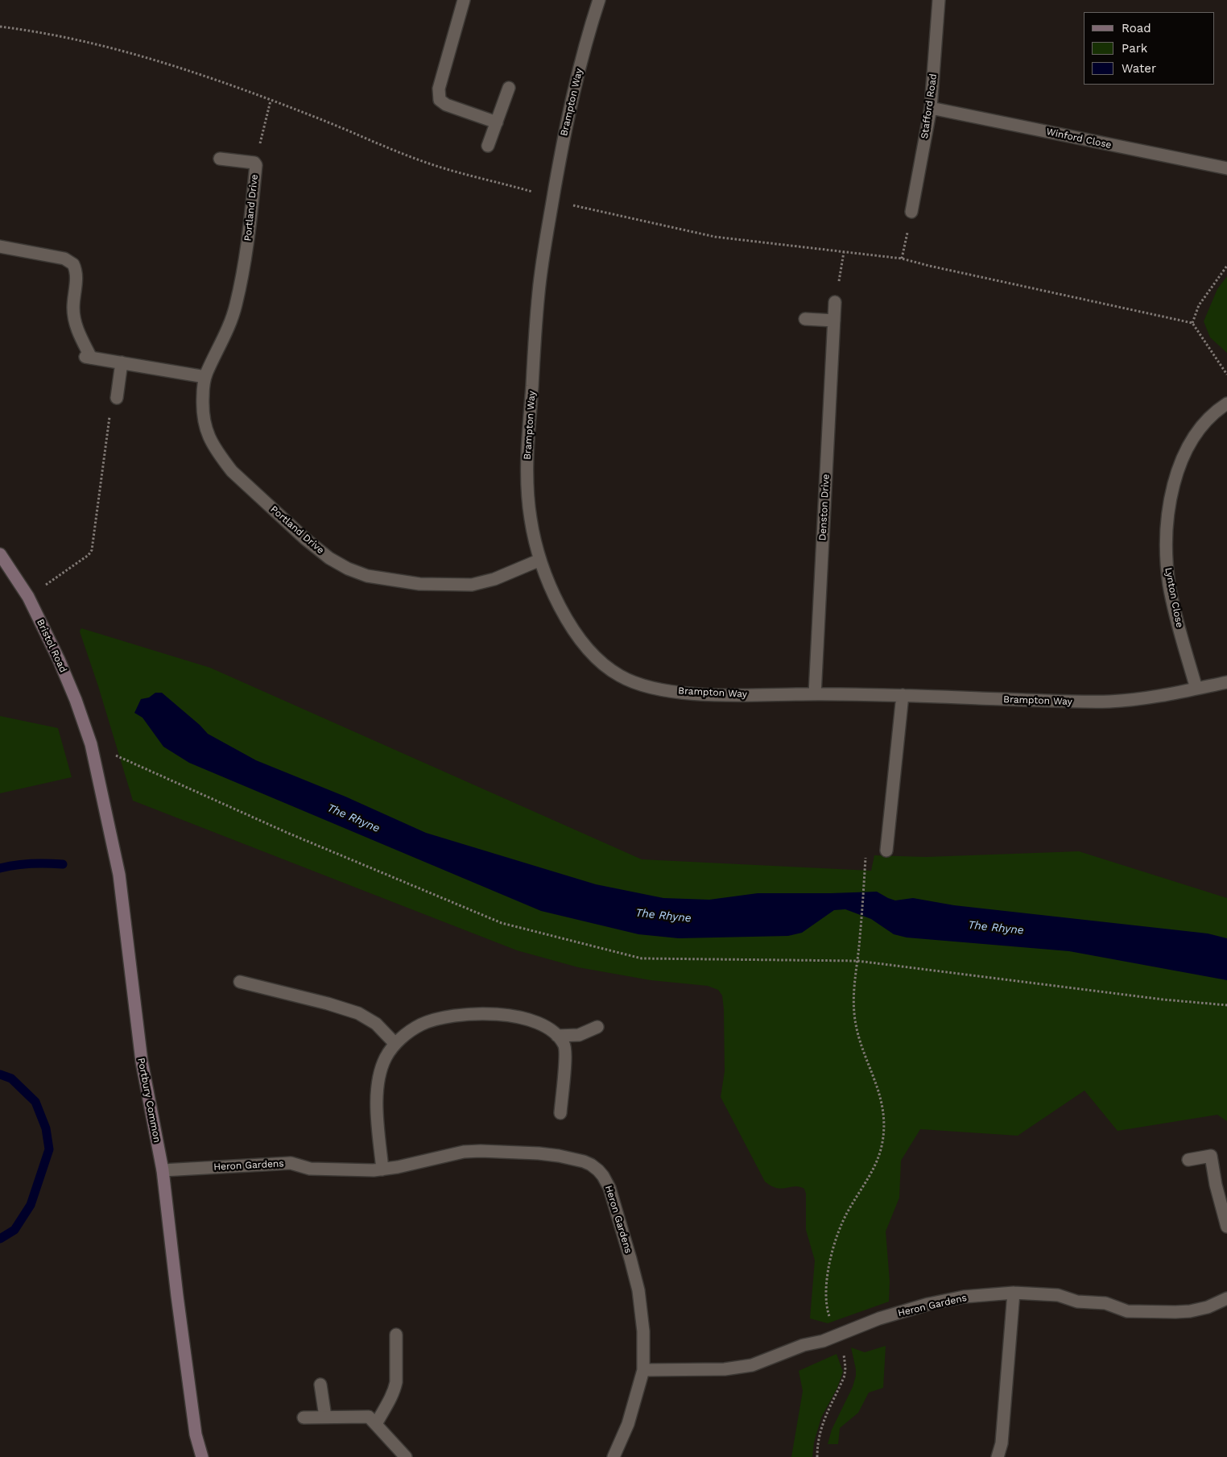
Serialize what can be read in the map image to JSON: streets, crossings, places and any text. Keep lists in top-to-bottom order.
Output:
{
  "streets": {
    "main road": ["Bristol Road", "Portbury Common"],
    "street": [
      "Brampton Way",
      "Stafford Road",
      "Winford Close",
      "Portland Drive",
      "Denston Drive",
      "Lynton Close",
      "Heron Gardens"
    ]
  },
  "crossings": [
    ["Brampton Way", "Portland Drive"],
    ["Brampton Way", "Denston Drive"],
    ["Brampton Way", "Lynton Close"],
    ["Stafford Road", "Winford Close"],
    ["Bristol Road", "Portbury Common"],
    ["Portbury Common", "Heron Gardens"]
  ],
  "water": ["The Rhyne"],
  "legend": ["Road", "Park", "Water"]
}
